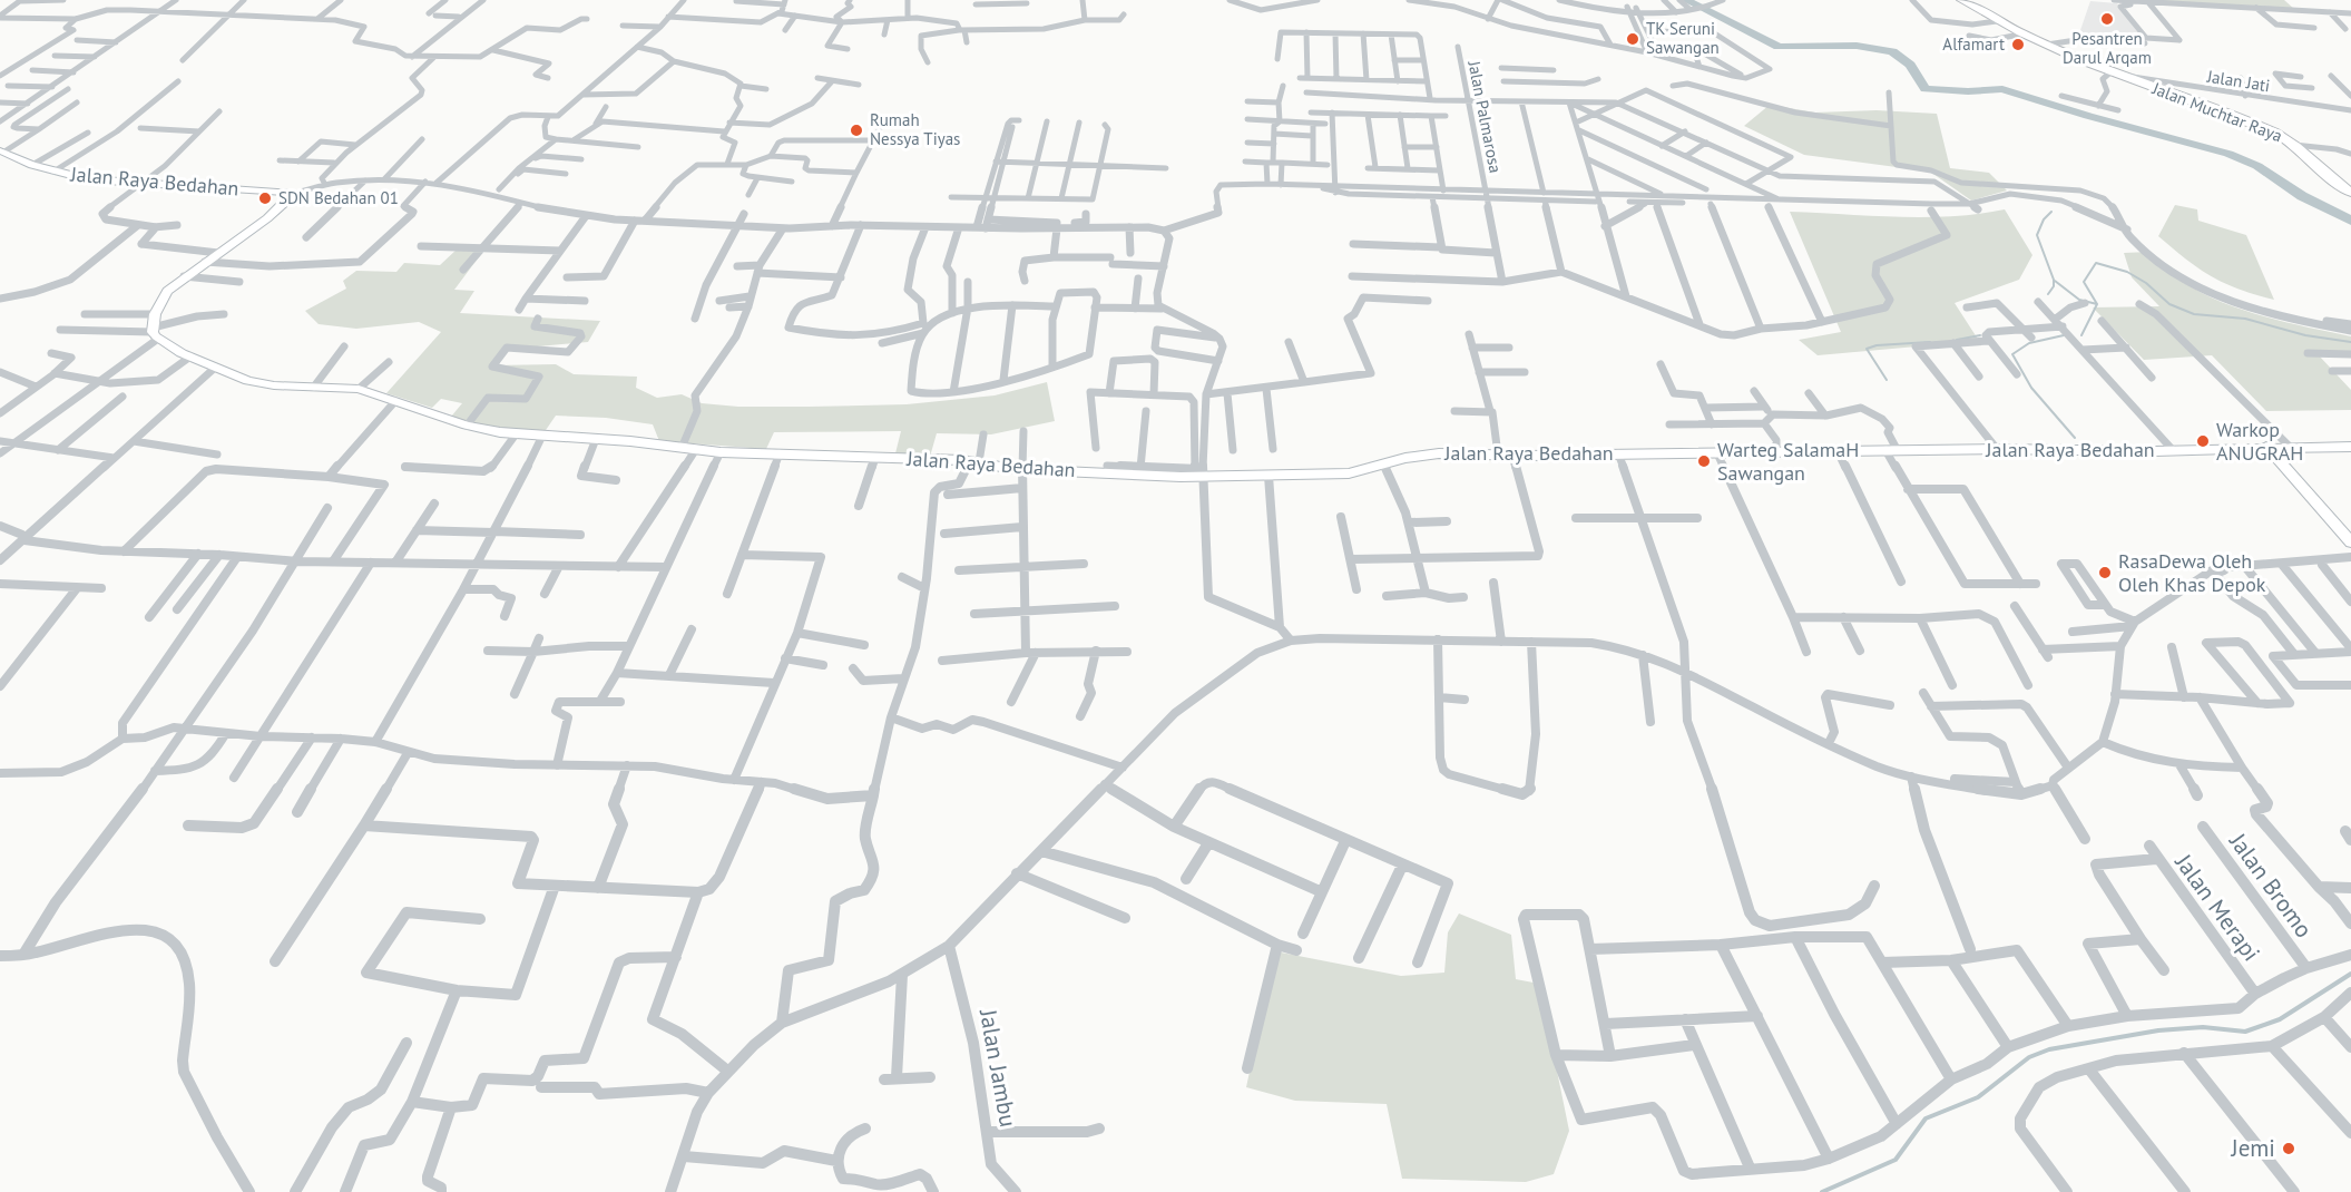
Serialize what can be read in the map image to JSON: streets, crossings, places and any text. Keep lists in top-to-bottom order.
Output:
{
  "streets": {
    "highway": ["Jalan Muchtar Raya"],
    "street": [
      "Jalan Jati",
      "Jalan Palmarosa",
      "Jalan Raya Bedahan",
      "Jalan Bromo",
      "Jalan Merapi",
      "Jalan Jambu"
    ]
  },
  "crossings": [
    ["Jalan Jati", "Jalan Muchtar Raya"]
  ],
  "places": [
    "Pesantren Darul Arqam",
    "TK Seruni Sawangan",
    "Alfamart",
    "Rumah Nessya Tiyas",
    "SDN Bedahan 01",
    "Warkop ANUGRAH",
    "Warteg SalamaH Sawangan",
    "RasaDewa Oleh Oleh Khas Depok",
    "Jemi"
  ]
}
